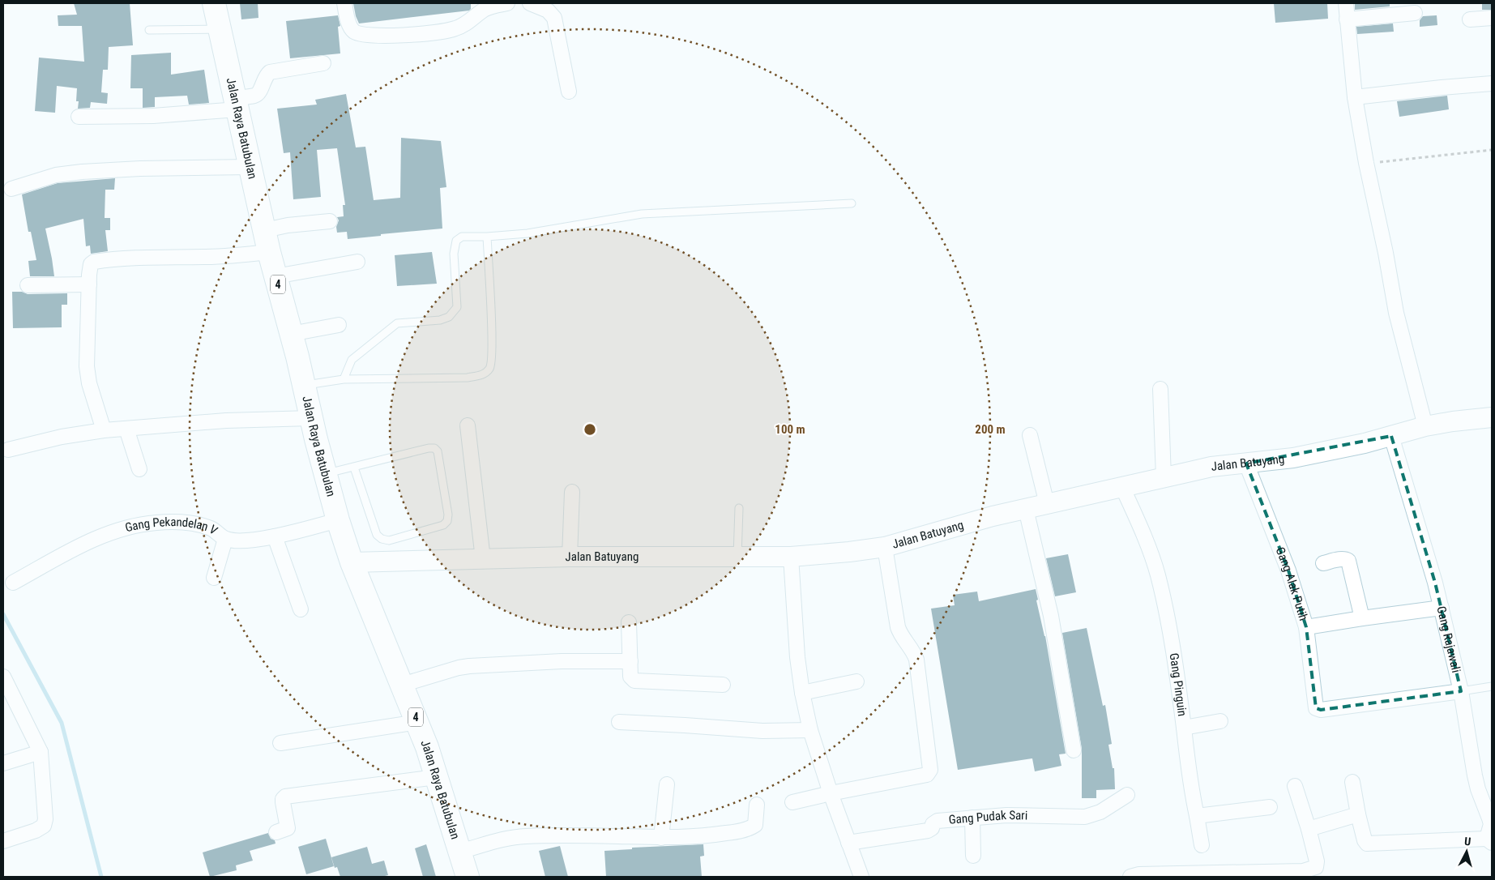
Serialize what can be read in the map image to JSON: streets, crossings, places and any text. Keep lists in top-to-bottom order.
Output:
{
  "streets": {
    "highway": ["Jalan Raya Batubulan", "4"],
    "street": [
      "Jalan Batuyang",
      "Gang Pekandelan V",
      "Gang Alak Putih",
      "Gang Rajawali",
      "Gang Pinguin",
      "Gang Pudak Sari"
    ]
  },
  "crossings": [
    ["Jalan Raya Batubulan", "Jalan Batuyang"],
    ["Jalan Raya Batubulan", "Gang Pekandelan V"],
    ["Jalan Batuyang", "Gang Alak Putih"],
    ["Jalan Batuyang", "Gang Rajawali"],
    ["Jalan Batuyang", "Gang Pinguin"],
    ["Gang Alak Putih", "Gang Rajawali"]
  ],
  "north": "top",
  "rings": ["100 m", "200 m"]
}
